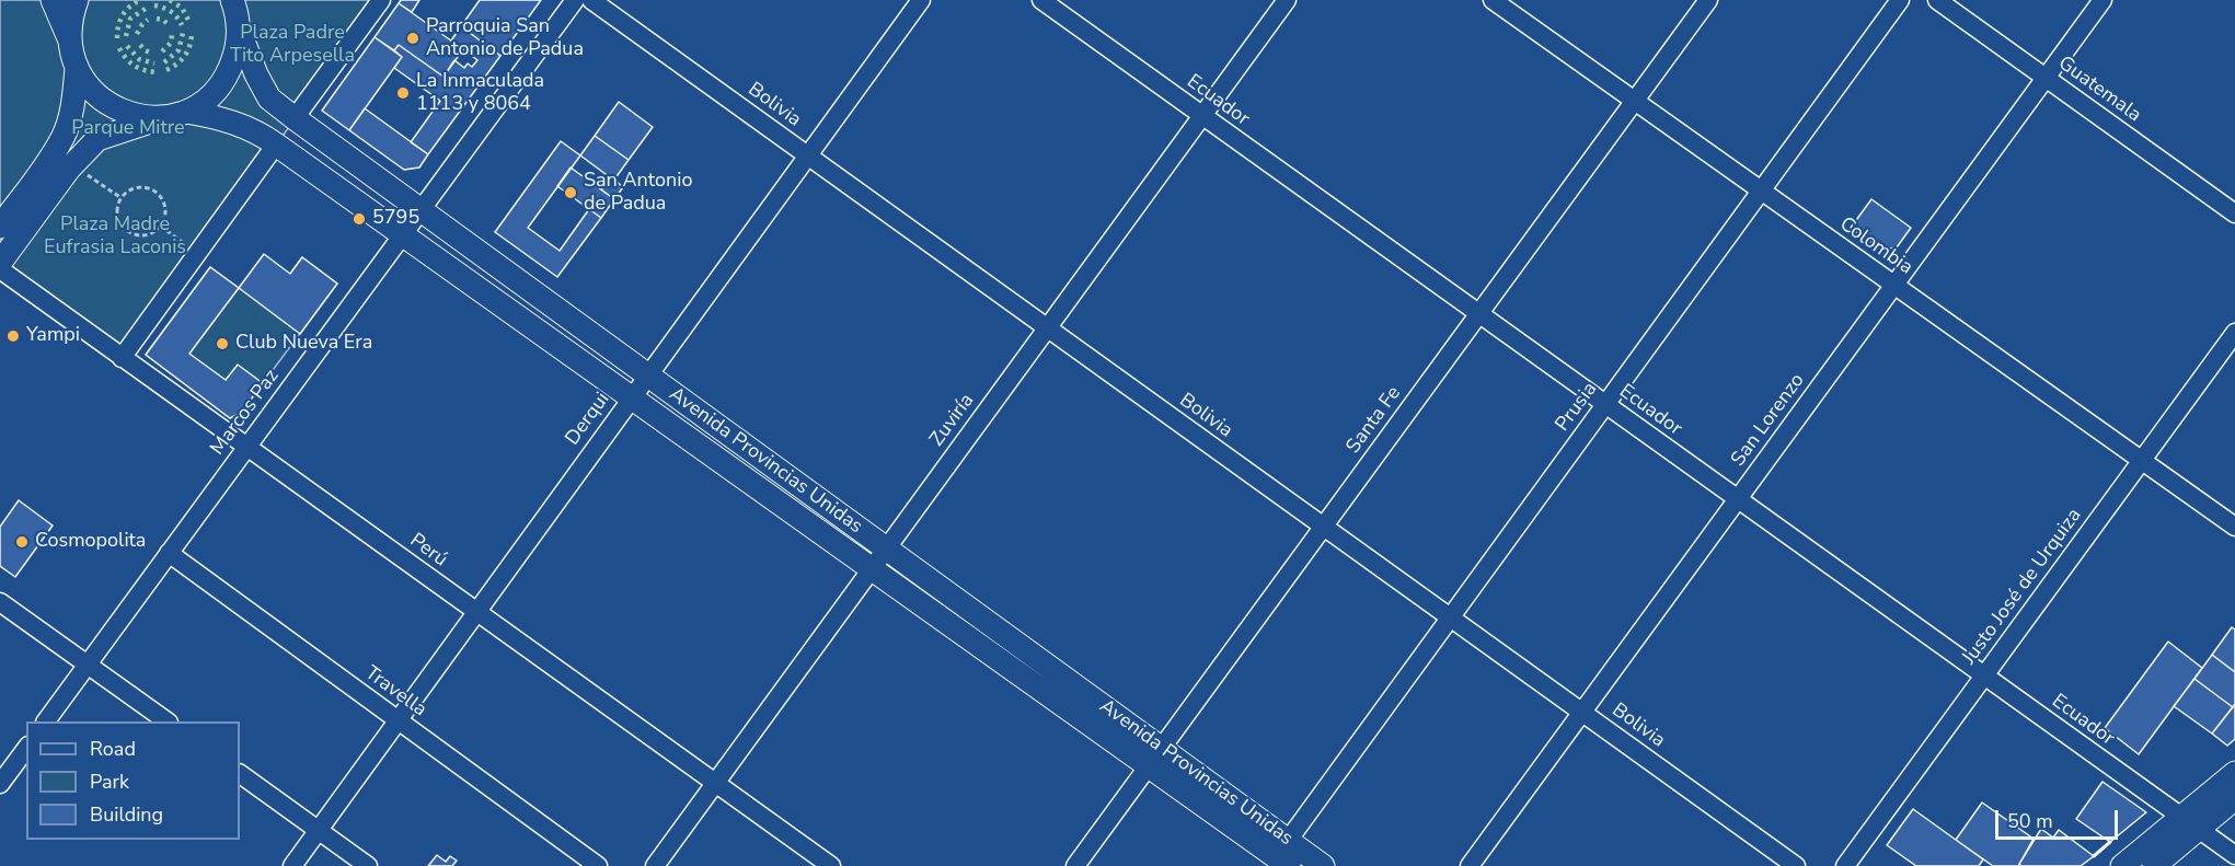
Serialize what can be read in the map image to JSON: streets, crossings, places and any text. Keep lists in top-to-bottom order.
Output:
{
  "streets": {
    "main road": ["Avenida Provincias Unidas"],
    "street": [
      "Guatemala",
      "Ecuador",
      "Bolivia",
      "Colombia",
      "Prusia",
      "Marcos Paz",
      "Derqui",
      "Zuviría",
      "Santa Fe",
      "San Lorenzo",
      "Perú",
      "Justo José de Urquiza",
      "Travella"
    ]
  },
  "crossings": [
    ["Guatemala", "San Lorenzo"],
    ["Ecuador", "Prusia"],
    ["Ecuador", "Zuviría"],
    ["Ecuador", "Santa Fe"],
    ["Ecuador", "San Lorenzo"],
    ["Ecuador", "Justo José de Urquiza"],
    ["Bolivia", "Prusia"],
    ["Bolivia", "Derqui"],
    ["Bolivia", "Zuviría"],
    ["Bolivia", "Santa Fe"],
    ["Bolivia", "San Lorenzo"],
    ["Colombia", "Prusia"],
    ["Colombia", "Santa Fe"],
    ["Colombia", "San Lorenzo"],
    ["Colombia", "Justo José de Urquiza"],
    ["Prusia", "Avenida Provincias Unidas"],
    ["Marcos Paz", "Avenida Provincias Unidas"],
    ["Marcos Paz", "Perú"],
    ["Marcos Paz", "Travella"],
    ["Derqui", "Avenida Provincias Unidas"],
    ["Derqui", "Perú"],
    ["Derqui", "Travella"],
    ["Zuviría", "Avenida Provincias Unidas"],
    ["Zuviría", "Perú"],
    ["Santa Fe", "Avenida Provincias Unidas"]
  ],
  "parks": ["Plaza Padre Tito Arpesella", "Parque Mitre", "Plaza Madre Eufrasia Laconis"],
  "places": [
    "Parroquia San Antonio de Padua",
    "La Inmaculada 1113 y 8064",
    "San Antonio de Padua",
    "5795",
    "Yampi",
    "Club Nueva Era",
    "Cosmopolita"
  ],
  "legend": ["Road", "Park", "Building"],
  "scale_bar": "50 m"
}
